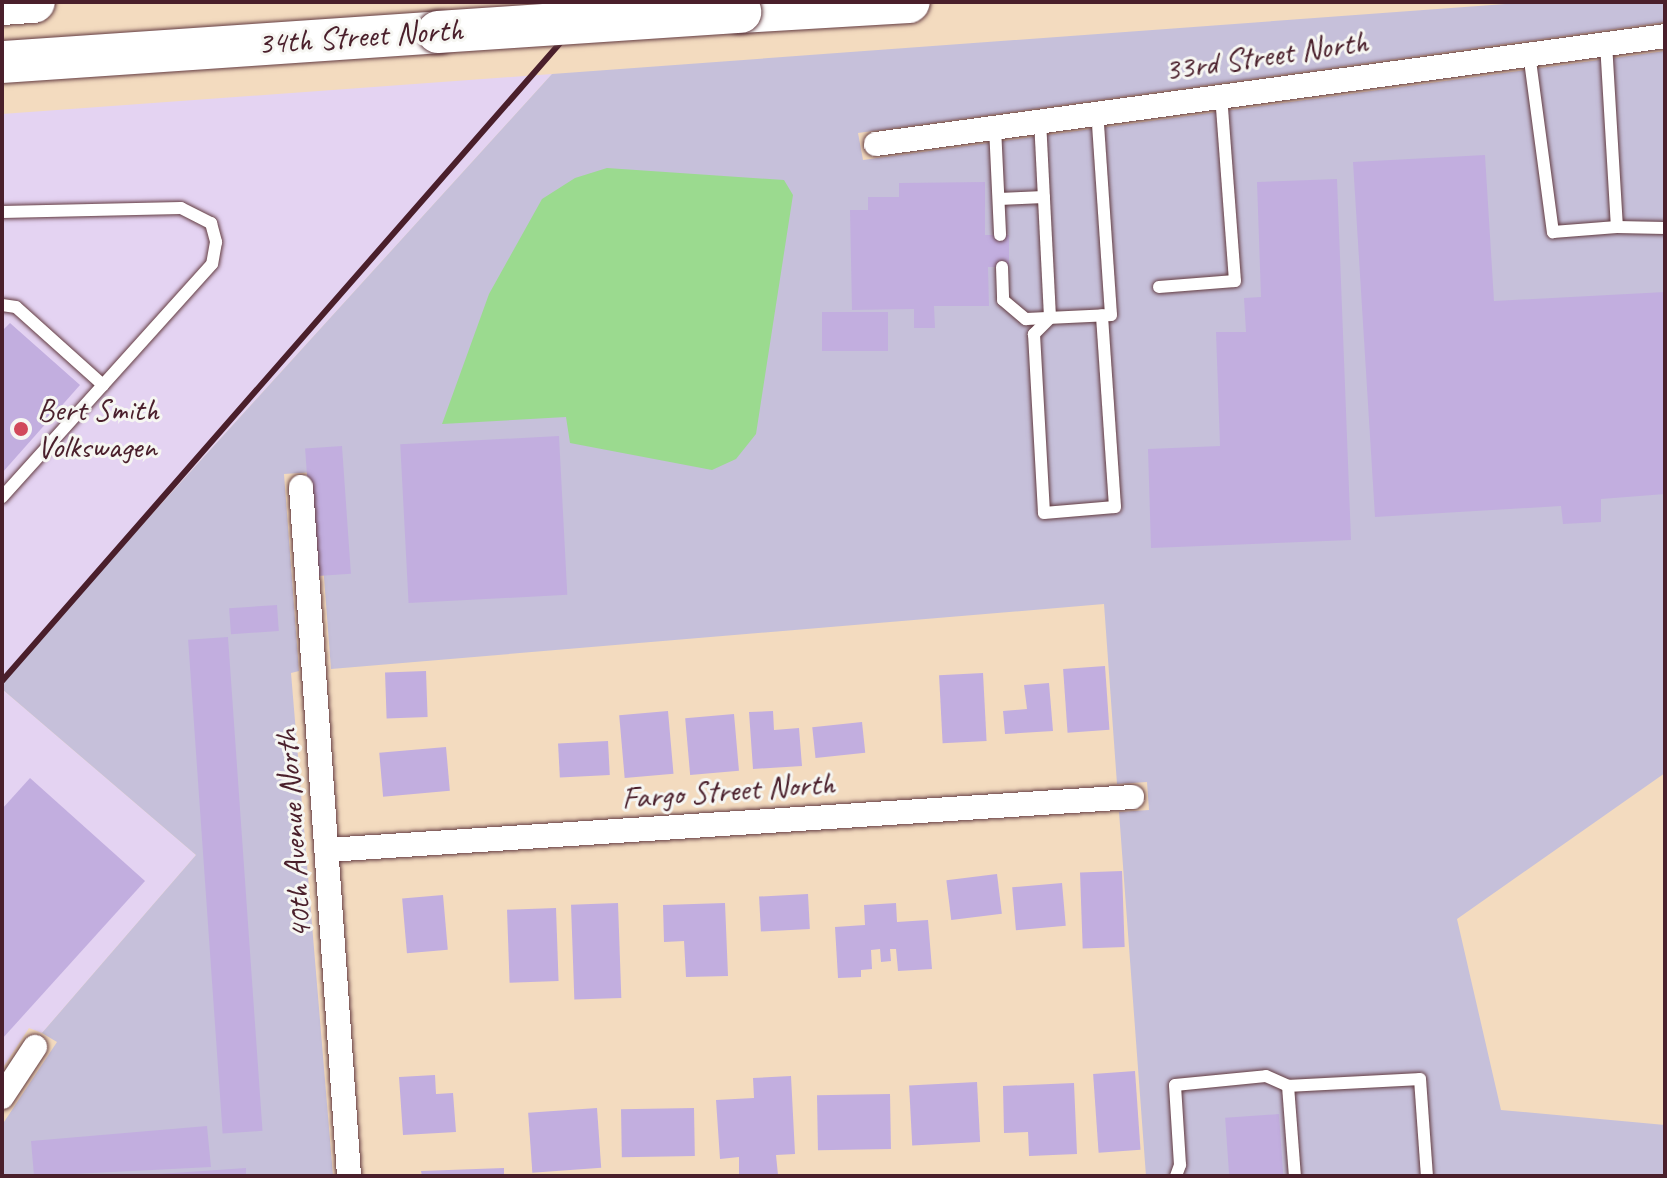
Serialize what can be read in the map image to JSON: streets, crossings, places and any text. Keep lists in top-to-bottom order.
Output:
{
  "streets": {
    "highway": ["34th Street North"],
    "street": ["33rd Street North", "Fargo Street North", "40th Avenue North"]
  },
  "crossings": [
    ["Fargo Street North", "40th Avenue North"]
  ],
  "places": ["Bert Smith Volkswagen"]
}
